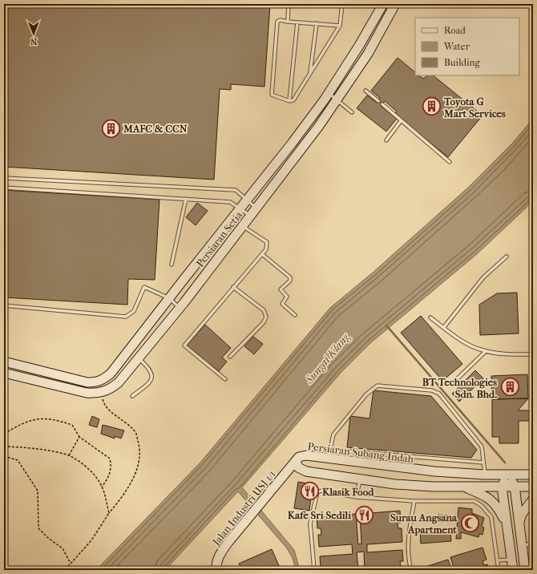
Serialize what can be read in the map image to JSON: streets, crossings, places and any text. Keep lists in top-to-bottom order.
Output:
{
  "streets": {
    "street": ["Persiaran Setia", "Persiaran Subang Indah", "Jalan Industri USJ 1/1"]
  },
  "crossings": [
    ["Persiaran Subang Indah", "Jalan Industri USJ 1/1"]
  ],
  "water": ["Sungai Klang"],
  "places": {
    "building": ["Toyota G Mart Services", "MAFC & CCN", "BT Technologies Sdn. Bhd."],
    "restaurant": ["Klasik Food", "Kafe Sri Sedili"],
    "mosque": ["Surau Angsana Apartment"]
  },
  "legend": ["Road", "Water", "Building"],
  "north": "bottom"
}
